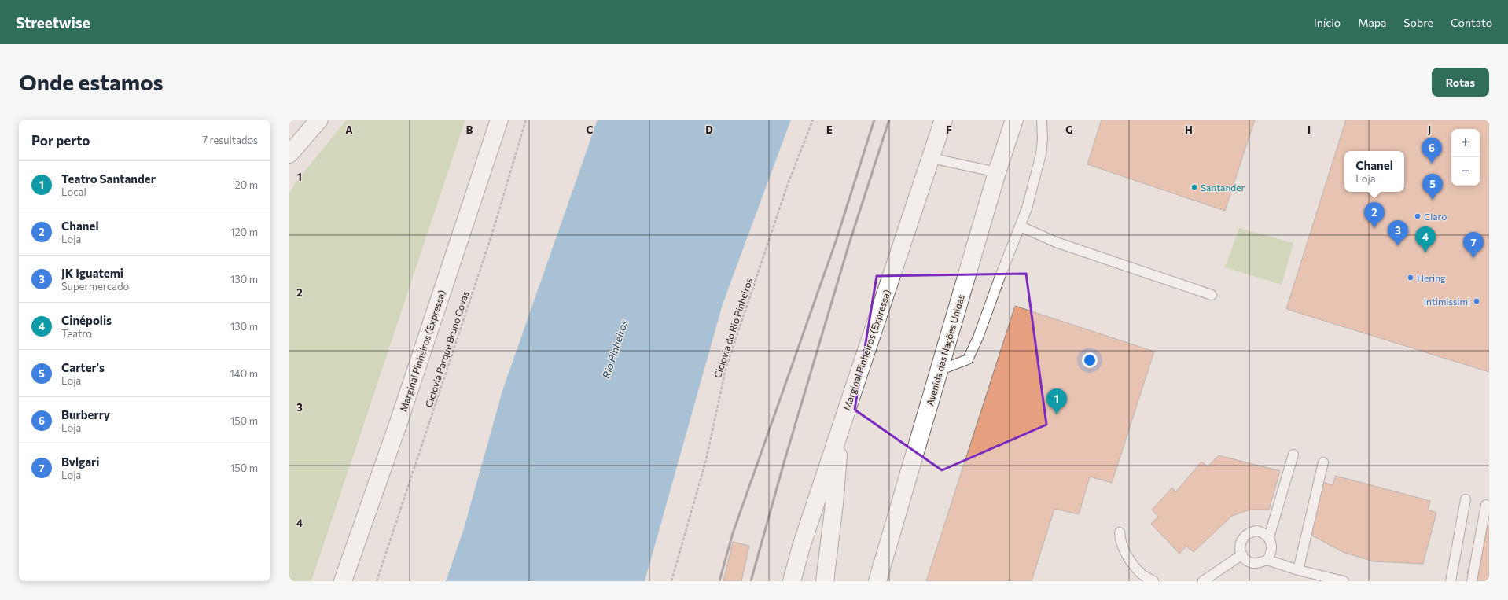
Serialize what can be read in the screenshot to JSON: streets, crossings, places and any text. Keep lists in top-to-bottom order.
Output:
{
  "streets": {
    "highway": ["Marginal Pinheiros (Expressa)", "Avenida das Nações Unidas"],
    "path": ["Ciclovia do Rio Pinheiros", "Ciclovia Parque Bruno Covas"]
  },
  "water": ["Rio Pinheiros"],
  "places": [
    "Santander",
    "Claro",
    "Hering",
    "Intimissimi"
  ],
  "page": {
    "header": "Streetwise",
    "nav": [
      "Início",
      "Mapa",
      "Sobre",
      "Contato"
    ],
    "buttons": "Rotas",
    "title": "Onde estamos",
    "heading": ["Por perto", "7 resultados"],
    "map_buttons": ["+", "−"],
    "pins": [
      "6",
      "5",
      "2",
      "3",
      "4",
      "7",
      "1"
    ],
    "popup": ["Chanel", "Loja"],
    "list": [
      {
        "mark": "1",
        "name": "Teatro Santander",
        "note": "Local",
        "value": "20 m"
      },
      {
        "mark": "2",
        "name": "Chanel",
        "note": "Loja",
        "value": "120 m"
      },
      {
        "mark": "3",
        "name": "JK Iguatemi",
        "note": "Supermercado",
        "value": "130 m"
      },
      {
        "mark": "4",
        "name": "Cinépolis",
        "note": "Teatro",
        "value": "130 m"
      },
      {
        "mark": "5",
        "name": "Carter's",
        "note": "Loja",
        "value": "140 m"
      },
      {
        "mark": "6",
        "name": "Burberry",
        "note": "Loja",
        "value": "150 m"
      },
      {
        "mark": "7",
        "name": "Bvlgari",
        "note": "Loja",
        "value": "150 m"
      }
    ]
  },
  "grid": {
    "columns": [
      "A",
      "B",
      "C",
      "D",
      "E",
      "F",
      "G",
      "H",
      "I",
      "J"
    ],
    "rows": [
      "1",
      "2",
      "3",
      "4"
    ]
  }
}
